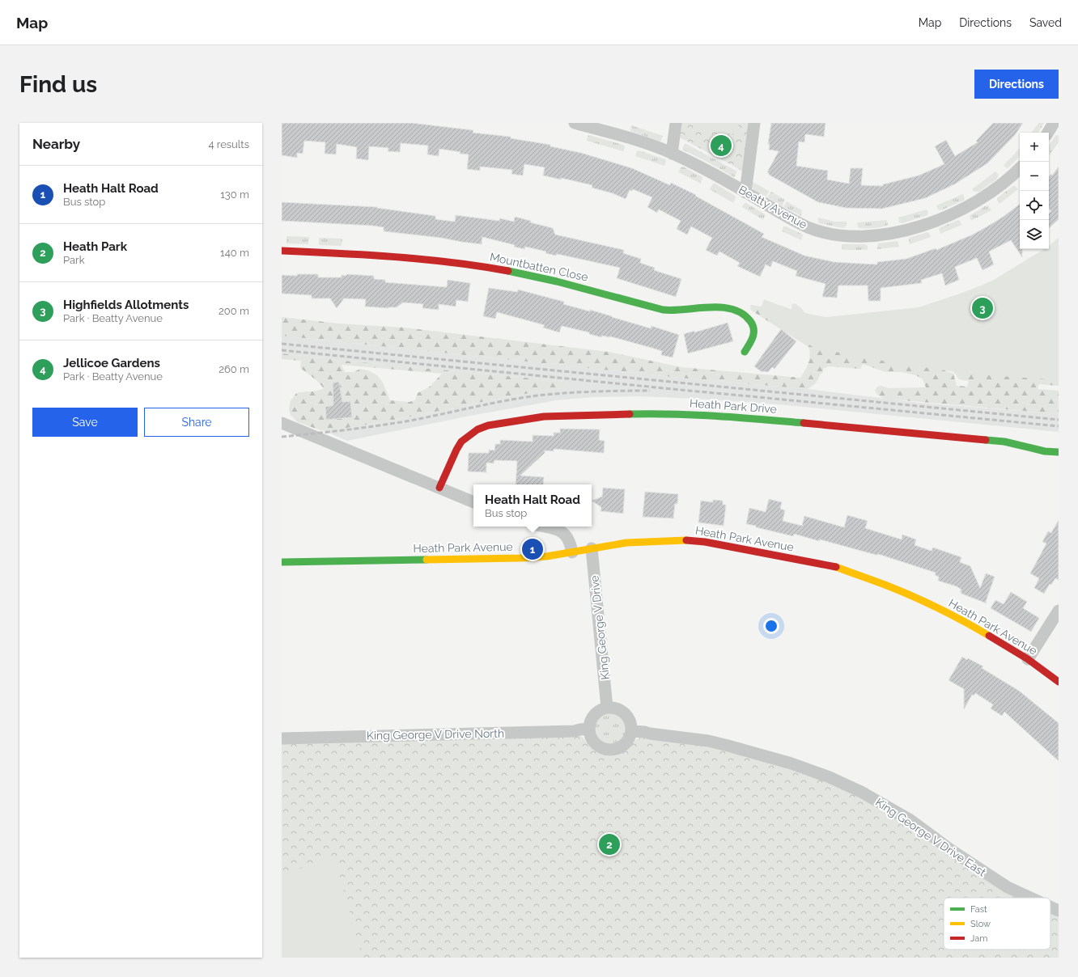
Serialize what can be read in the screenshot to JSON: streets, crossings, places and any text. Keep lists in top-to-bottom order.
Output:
{
  "streets": {
    "street": [
      "Beatty Avenue",
      "Mountbatten Close",
      "Heath Park Drive",
      "Heath Park Avenue",
      "King George V Drive",
      "King George V Drive North",
      "King George V Drive East"
    ]
  },
  "crossings": [
    ["Heath Park Avenue", "King George V Drive"],
    ["King George V Drive", "King George V Drive North"],
    ["King George V Drive", "King George V Drive East"],
    ["King George V Drive North", "King George V Drive East"]
  ],
  "legend": ["Fast", "Slow", "Jam"],
  "page": {
    "header": "Map",
    "nav": ["Map", "Directions", "Saved"],
    "buttons": [
      "Directions",
      ["Save", "Share"]
    ],
    "title": "Find us",
    "heading": ["Nearby", "4 results"],
    "map_buttons": ["+", "−"],
    "pins": [
      "4",
      "3",
      "1",
      "2"
    ],
    "list": [
      {
        "mark": "1",
        "name": "Heath Halt Road",
        "note": "Bus stop",
        "value": "130 m"
      },
      {
        "mark": "2",
        "name": "Heath Park",
        "note": "Park",
        "value": "140 m"
      },
      {
        "mark": "3",
        "name": "Highfields Allotments",
        "note": "Park · Beatty Avenue",
        "value": "200 m"
      },
      {
        "mark": "4",
        "name": "Jellicoe Gardens",
        "note": "Park · Beatty Avenue",
        "value": "260 m"
      }
    ],
    "popup": ["Heath Halt Road", "Bus stop"]
  }
}
